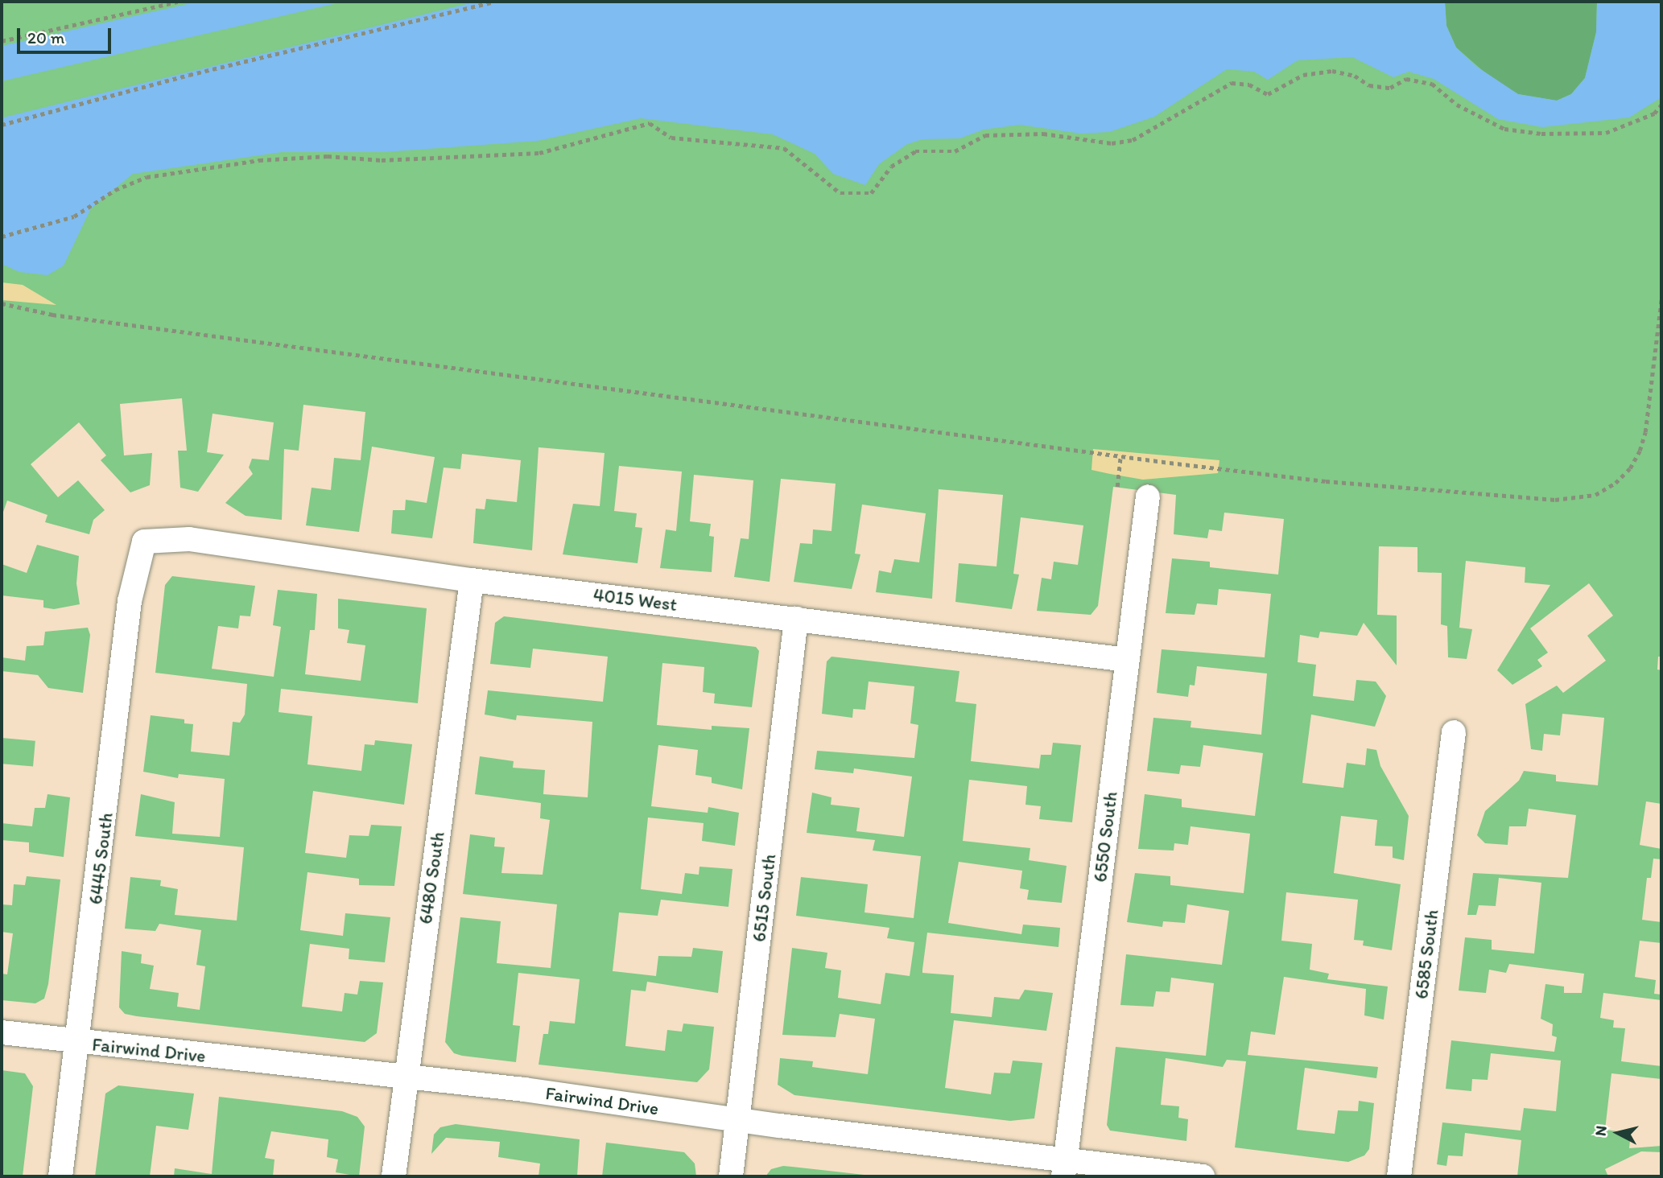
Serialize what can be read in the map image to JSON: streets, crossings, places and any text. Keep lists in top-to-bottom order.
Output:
{
  "streets": {
    "street": [
      "4015 West",
      "6550 South",
      "6445 South",
      "6480 South",
      "6515 South",
      "6585 South",
      "Fairwind Drive"
    ]
  },
  "crossings": [
    ["4015 West", "6550 South"],
    ["4015 West", "6445 South"],
    ["4015 West", "6480 South"],
    ["4015 West", "6515 South"],
    ["6550 South", "Fairwind Drive"],
    ["6445 South", "Fairwind Drive"],
    ["6480 South", "Fairwind Drive"],
    ["6515 South", "Fairwind Drive"]
  ],
  "scale_bar": "20 m",
  "north": "left"
}
